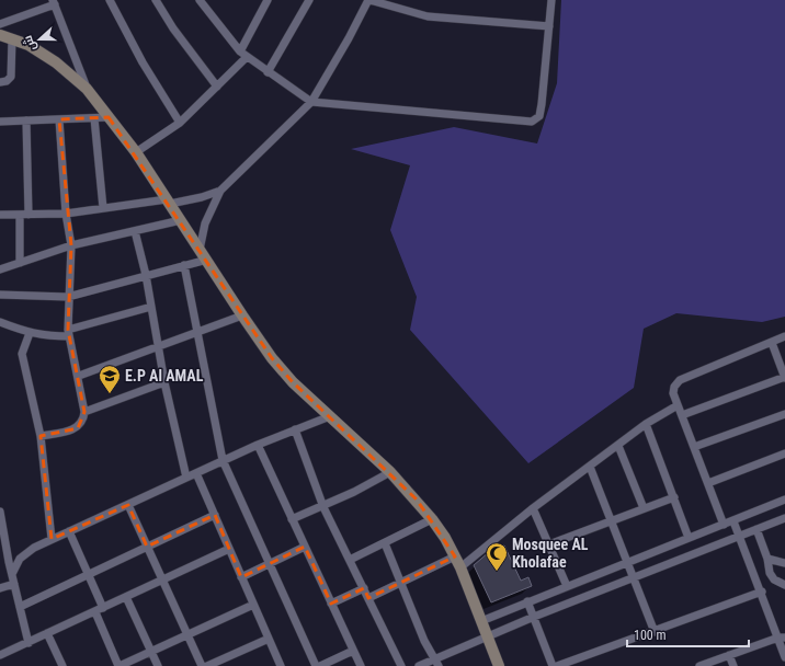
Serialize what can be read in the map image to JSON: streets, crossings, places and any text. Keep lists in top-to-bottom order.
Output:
{
  "places": {
    "school or university": ["E.P Al AMAL"],
    "mosque": ["Mosquee AL Kholafae"]
  },
  "scale_bar": "100 m",
  "north": "left"
}
